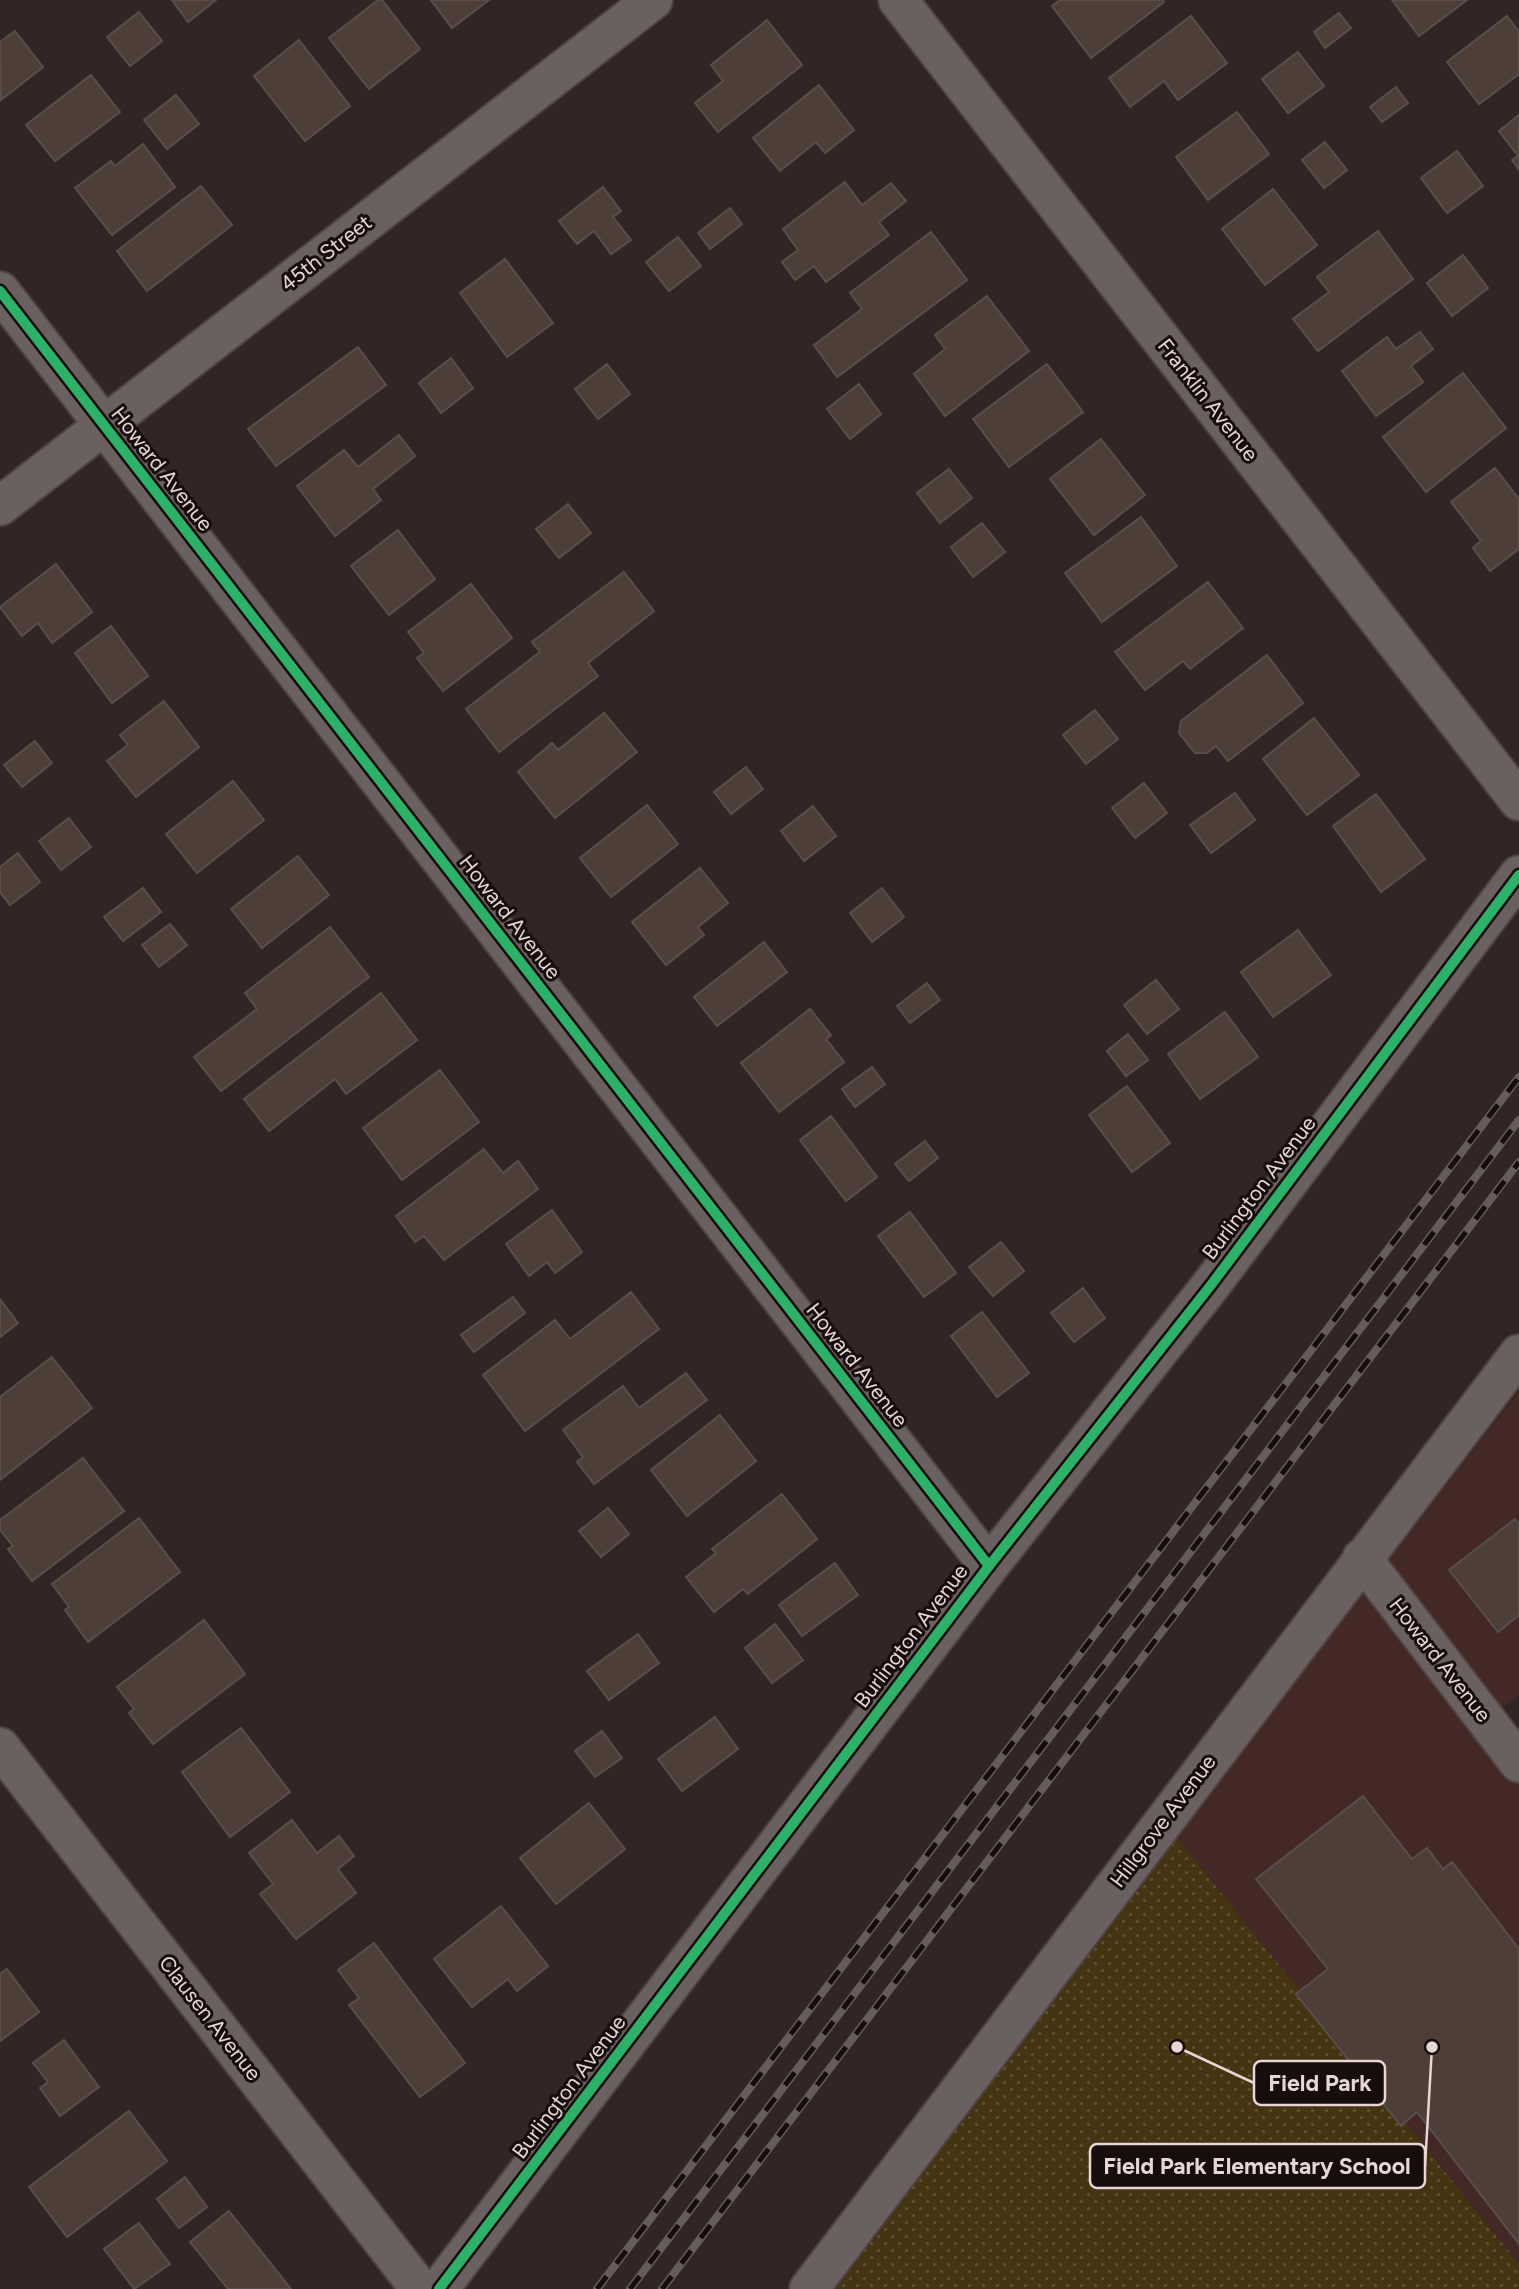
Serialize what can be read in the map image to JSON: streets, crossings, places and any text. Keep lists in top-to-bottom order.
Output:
{
  "streets": {
    "street": [
      "45th Street",
      "Franklin Avenue",
      "Howard Avenue",
      "Burlington Avenue",
      "Hillgrove Avenue",
      "Clausen Avenue"
    ]
  },
  "crossings": [
    ["45th Street", "Howard Avenue"],
    ["Howard Avenue", "Burlington Avenue"],
    ["Howard Avenue", "Hillgrove Avenue"]
  ],
  "places": ["Field Park", "Field Park Elementary School"]
}
